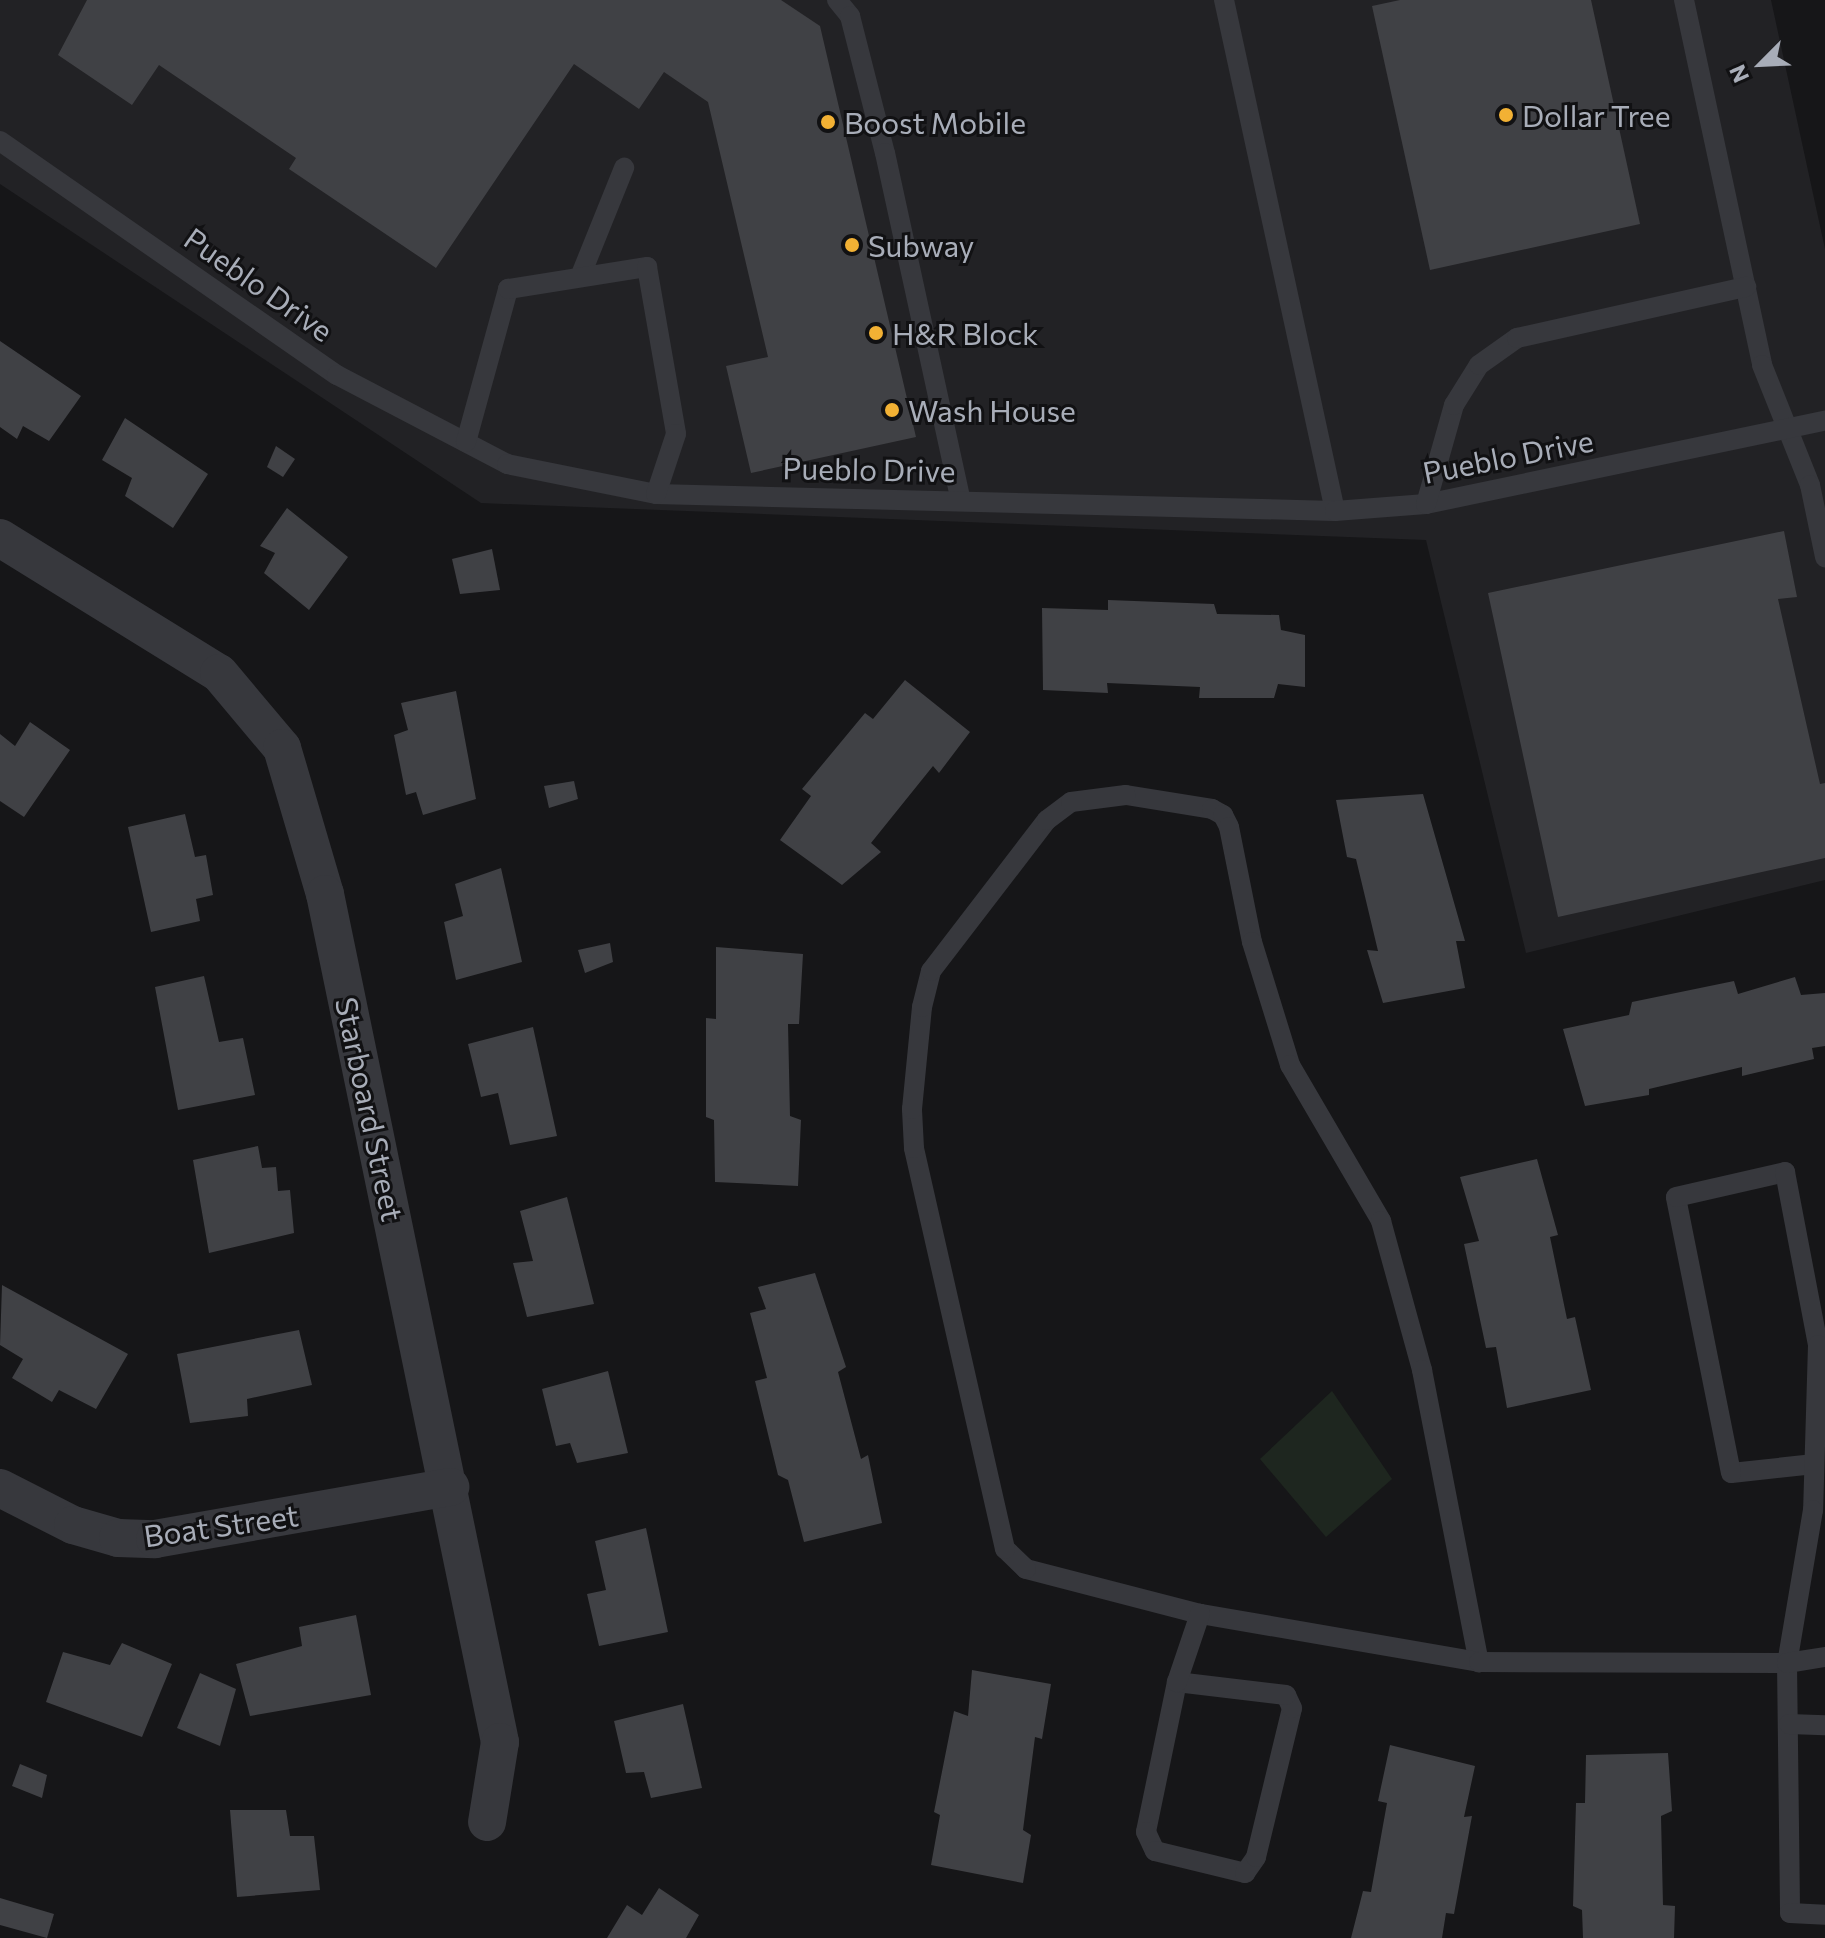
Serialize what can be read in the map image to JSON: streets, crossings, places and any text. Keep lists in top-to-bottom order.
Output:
{
  "streets": {
    "street": ["Starboard Street", "Boat Street"],
    "lane": ["Pueblo Drive"]
  },
  "crossings": [
    ["Starboard Street", "Boat Street"]
  ],
  "places": [
    "Dollar Tree",
    "Boost Mobile",
    "Subway",
    "H&R Block",
    "Wash House"
  ],
  "north": "bottom left"
}
